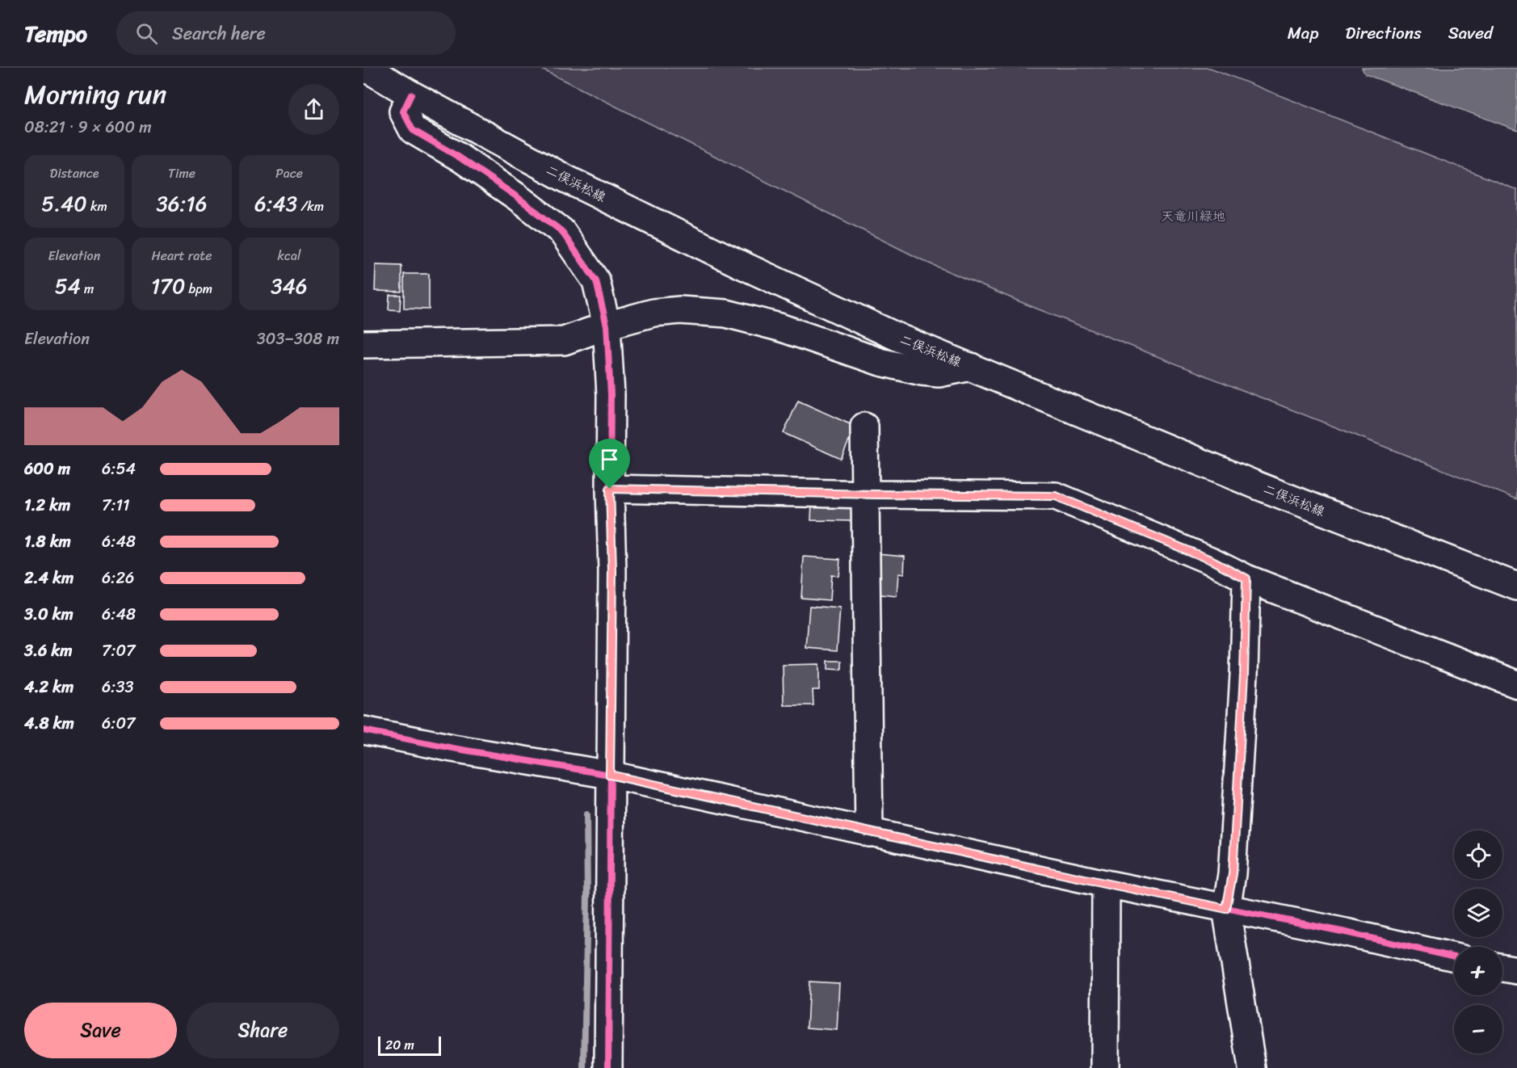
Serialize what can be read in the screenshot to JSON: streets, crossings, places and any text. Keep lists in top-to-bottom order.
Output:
{
  "streets": {
    "street": ["二俣浜松線"]
  },
  "parks": ["天竜川緑地"],
  "scale_bar": "20 m",
  "page": {
    "header": "Tempo",
    "search": "Search here",
    "nav": ["Map", "Directions", "Saved"],
    "heading": ["Morning run", "08:21 · 9 × 600 m"],
    "stats": [
      ["Distance", "5.40 km"],
      ["Time", "36:16"],
      ["Pace", "6:43 /km"],
      ["Elevation", "54 m"],
      ["Heart rate", "170 bpm"],
      ["kcal", "346"]
    ],
    "chart": ["Elevation", "303–308 m"],
    "list": [
      {
        "name": "600 m",
        "note": "6:54"
      },
      {
        "name": "1.2 km",
        "note": "7:11"
      },
      {
        "name": "1.8 km",
        "note": "6:48"
      },
      {
        "name": "2.4 km",
        "note": "6:26"
      },
      {
        "name": "3.0 km",
        "note": "6:48"
      },
      {
        "name": "3.6 km",
        "note": "7:07"
      },
      {
        "name": "4.2 km",
        "note": "6:33"
      },
      {
        "name": "4.8 km",
        "note": "6:07"
      }
    ],
    "map_buttons": ["+", "−"],
    "buttons": ["Save", "Share"],
    "scale": "20 m"
  }
}
